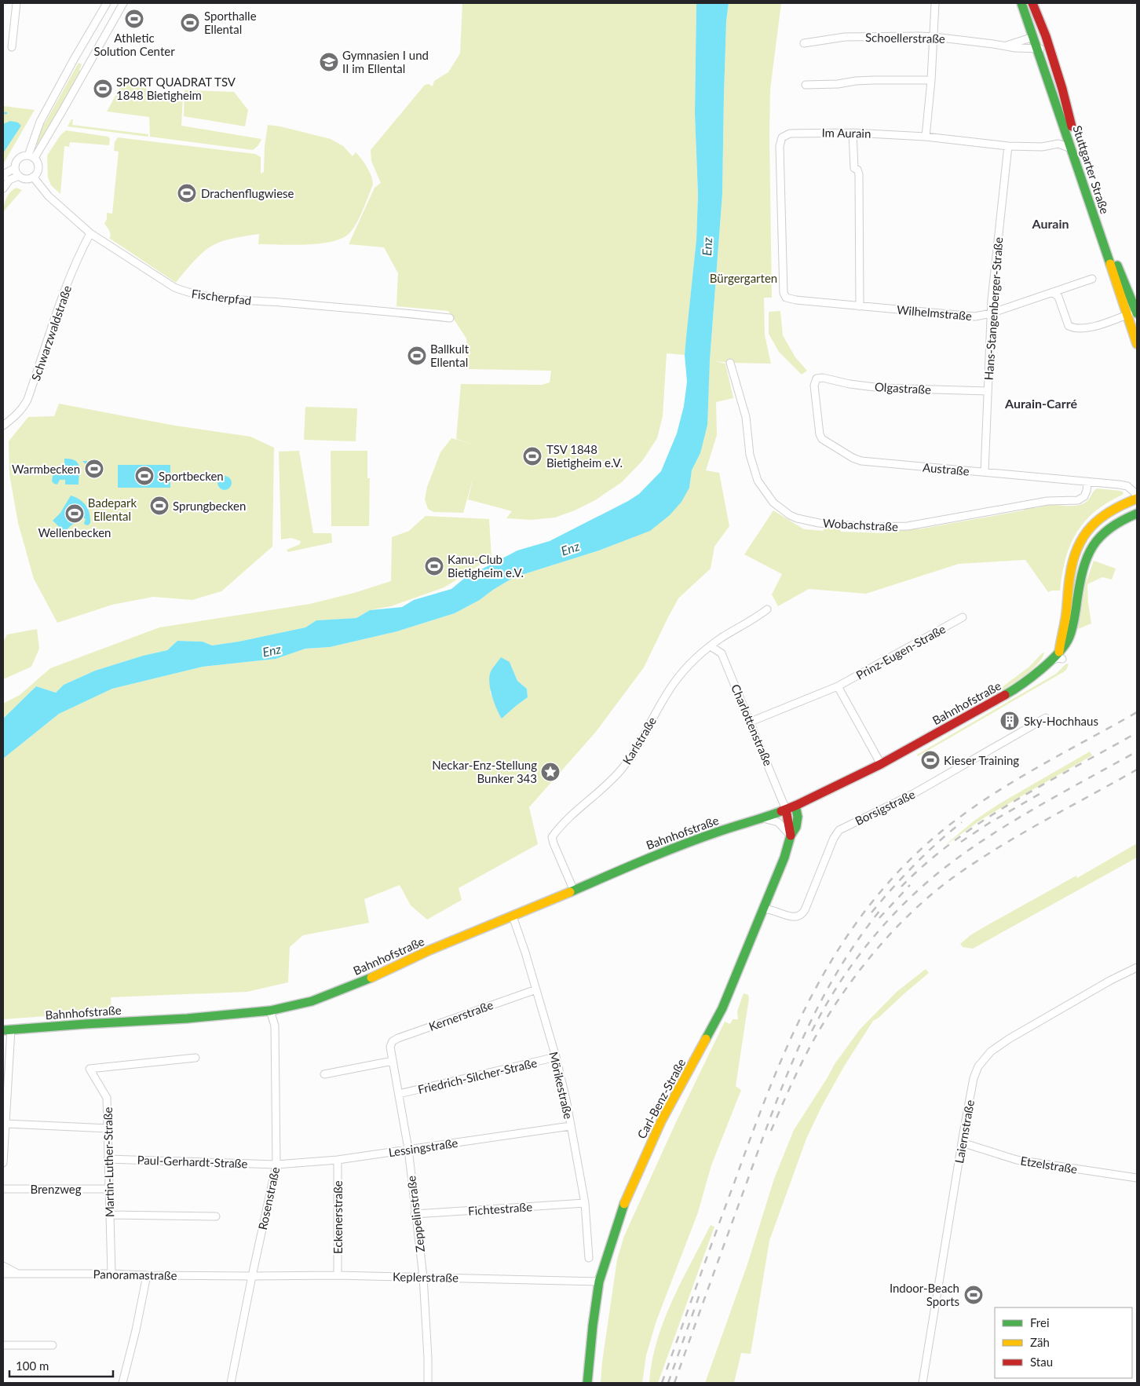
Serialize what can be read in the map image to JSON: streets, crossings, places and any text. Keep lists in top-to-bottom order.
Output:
{
  "streets": {
    "street": [
      "Schoellerstraße",
      "Im Aurain",
      "Stuttgarter Straße",
      "Fischerpfad",
      "Hans-Stangenberger-Straße",
      "Wilhelmstraße",
      "Schwarzwaldstraße",
      "Olgastraße",
      "Austraße",
      "Wobachstraße",
      "Prinz-Eugen-Straße",
      "Bahnhofstraße",
      "Charlottenstraße",
      "Karlstraße",
      "Borsigstraße",
      "Kernerstraße",
      "Friedrich-Silcher-Straße",
      "Mörikestraße",
      "Carl-Benz-Straße",
      "Laiernstraße",
      "Lessingstraße",
      "Paul-Gerhardt-Straße",
      "Martin-Luther-Straße",
      "Etzelstraße",
      "Brenzweg",
      "Rosenstraße",
      "Fichtestraße",
      "Zeppelinstraße",
      "Eckenerstraße",
      "Panoramastraße",
      "Keplerstraße"
    ]
  },
  "crossings": [
    ["Schoellerstraße", "Stuttgarter Straße"],
    ["Im Aurain", "Stuttgarter Straße"],
    ["Im Aurain", "Hans-Stangenberger-Straße"],
    ["Im Aurain", "Wilhelmstraße"],
    ["Fischerpfad", "Schwarzwaldstraße"],
    ["Hans-Stangenberger-Straße", "Wilhelmstraße"],
    ["Hans-Stangenberger-Straße", "Olgastraße"],
    ["Hans-Stangenberger-Straße", "Austraße"],
    ["Olgastraße", "Austraße"],
    ["Austraße", "Wobachstraße"],
    ["Prinz-Eugen-Straße", "Charlottenstraße"],
    ["Bahnhofstraße", "Charlottenstraße"],
    ["Bahnhofstraße", "Karlstraße"],
    ["Bahnhofstraße", "Mörikestraße"],
    ["Bahnhofstraße", "Carl-Benz-Straße"],
    ["Bahnhofstraße", "Rosenstraße"],
    ["Charlottenstraße", "Karlstraße"],
    ["Charlottenstraße", "Carl-Benz-Straße"],
    ["Borsigstraße", "Carl-Benz-Straße"],
    ["Kernerstraße", "Mörikestraße"],
    ["Kernerstraße", "Zeppelinstraße"],
    ["Friedrich-Silcher-Straße", "Mörikestraße"],
    ["Friedrich-Silcher-Straße", "Zeppelinstraße"],
    ["Mörikestraße", "Lessingstraße"],
    ["Mörikestraße", "Fichtestraße"],
    ["Carl-Benz-Straße", "Keplerstraße"],
    ["Laiernstraße", "Etzelstraße"],
    ["Lessingstraße", "Paul-Gerhardt-Straße"],
    ["Lessingstraße", "Rosenstraße"],
    ["Lessingstraße", "Zeppelinstraße"],
    ["Lessingstraße", "Eckenerstraße"],
    ["Paul-Gerhardt-Straße", "Martin-Luther-Straße"],
    ["Paul-Gerhardt-Straße", "Rosenstraße"],
    ["Martin-Luther-Straße", "Brenzweg"],
    ["Martin-Luther-Straße", "Panoramastraße"],
    ["Rosenstraße", "Panoramastraße"],
    ["Rosenstraße", "Keplerstraße"],
    ["Fichtestraße", "Zeppelinstraße"],
    ["Zeppelinstraße", "Keplerstraße"],
    ["Eckenerstraße", "Keplerstraße"],
    ["Panoramastraße", "Keplerstraße"]
  ],
  "districts": ["Aurain", "Aurain-Carré"],
  "water": ["Enz"],
  "parks": ["Bürgergarten", "Badepark Ellental"],
  "places": {
    "sports": [
      "Athletic Solution Center",
      "Sporthalle Ellental",
      "SPORT QUADRAT TSV 1848 Bietigheim",
      "Drachenflugwiese",
      "Ballkult Ellental",
      "TSV 1848 Bietigheim e.V.",
      "Warmbecken",
      "Sportbecken",
      "Sprungbecken",
      "Wellenbecken",
      "Kanu-Club Bietigheim e.V.",
      "Kieser Training",
      "Indoor-Beach Sports"
    ],
    "school or university": ["Gymnasien I und II im Ellental"],
    "building": ["Sky-Hochhaus"],
    "place": ["Neckar-Enz-Stellung Bunker 343"]
  },
  "legend": ["Frei", "Zäh", "Stau"],
  "scale_bar": "100 m"
}
